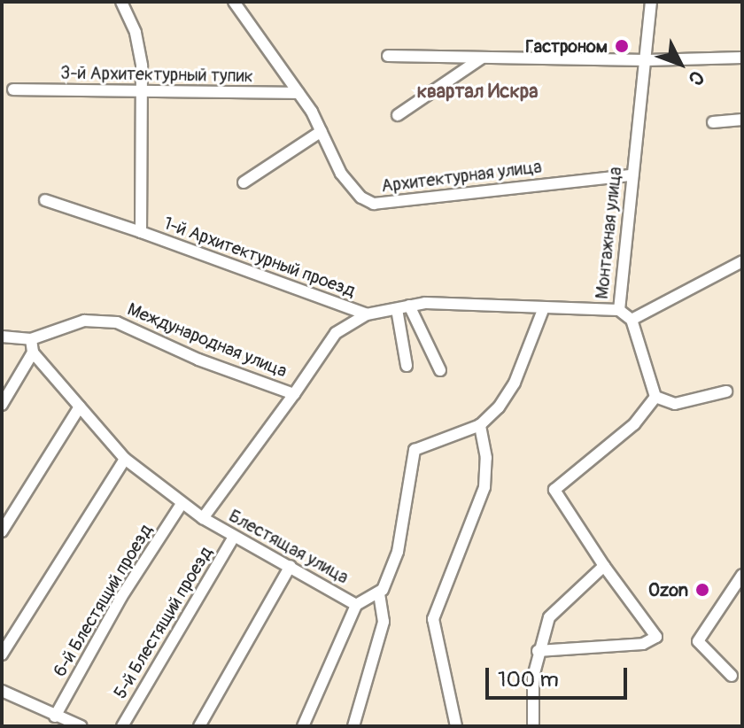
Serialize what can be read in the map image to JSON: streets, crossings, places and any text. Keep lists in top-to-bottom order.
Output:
{
  "streets": {
    "street": [
      "3-й Архитектурный тупик",
      "Архитектурная улица",
      "Монтажная улица",
      "1-й Архитектурный проезд",
      "Международная улица",
      "Блестящая улица",
      "6-й Блестящий проезд",
      "5-й Блестящий проезд"
    ]
  },
  "crossings": [
    ["3-й Архитектурный тупик", "Архитектурная улица"],
    ["3-й Архитектурный тупик", "1-й Архитектурный проезд"],
    ["Архитектурная улица", "Монтажная улица"],
    ["Монтажная улица", "Международная улица"],
    ["1-й Архитектурный проезд", "Международная улица"],
    ["Блестящая улица", "6-й Блестящий проезд"],
    ["Блестящая улица", "5-й Блестящий проезд"]
  ],
  "districts": ["квартал Искра"],
  "places": ["Гастроном", "Ozon"],
  "scale_bar": "100 m",
  "north": "bottom right"
}
